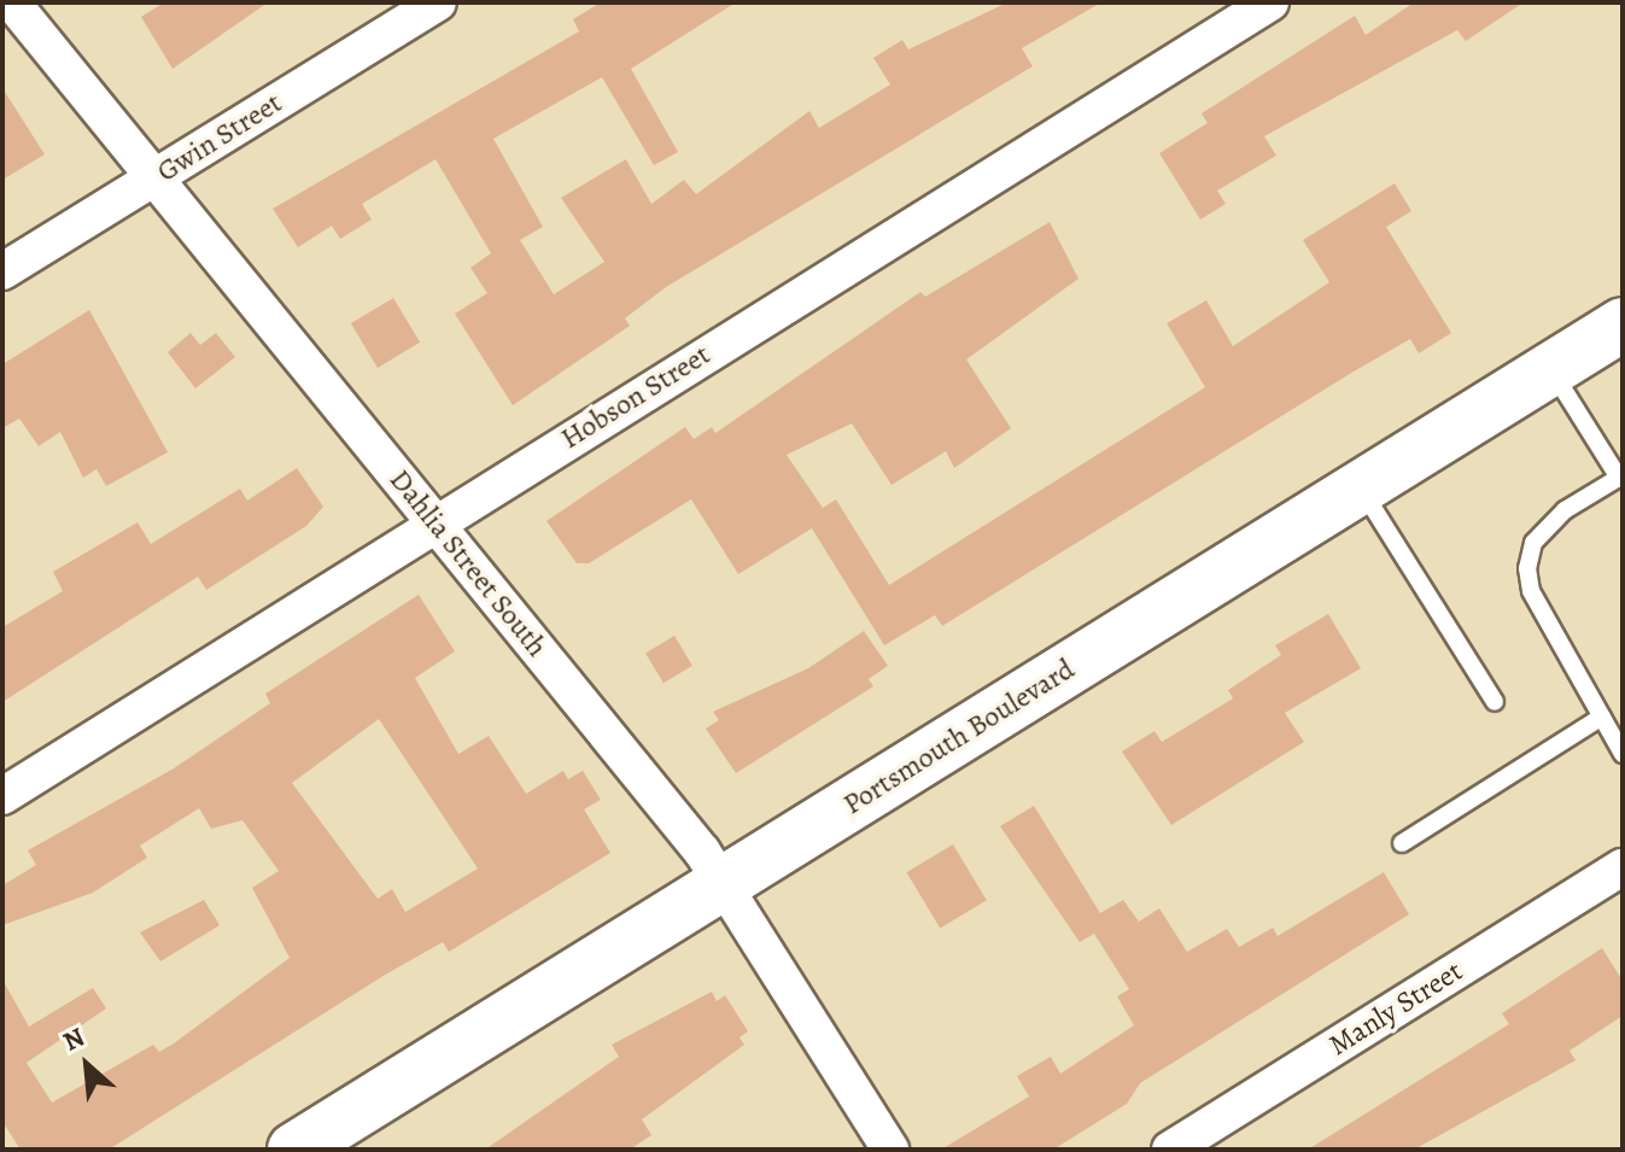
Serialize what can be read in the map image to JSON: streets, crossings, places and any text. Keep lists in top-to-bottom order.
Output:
{
  "streets": {
    "main road": ["Portsmouth Boulevard"],
    "street": [
      "Gwin Street",
      "Hobson Street",
      "Dahlia Street South",
      "Manly Street"
    ]
  },
  "crossings": [
    ["Gwin Street", "Dahlia Street South"],
    ["Hobson Street", "Dahlia Street South"],
    ["Dahlia Street South", "Portsmouth Boulevard"]
  ],
  "north": "top left"
}
